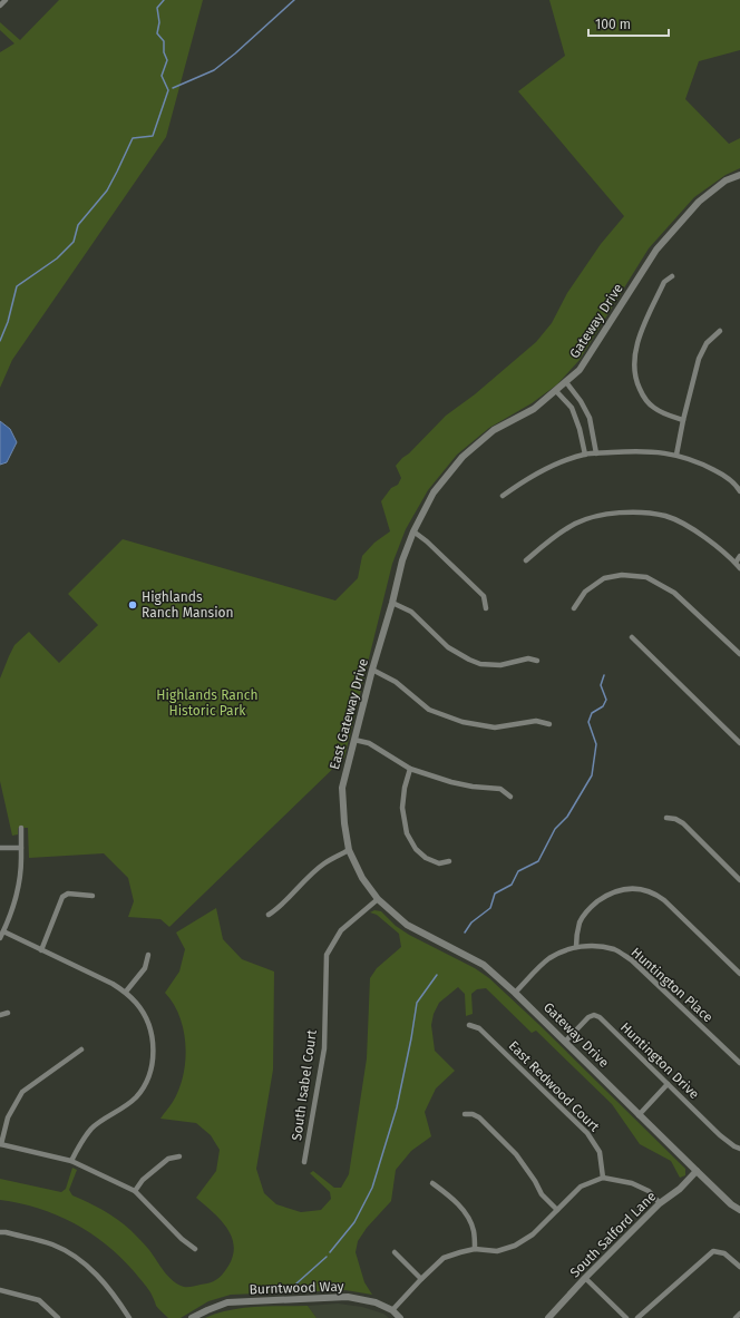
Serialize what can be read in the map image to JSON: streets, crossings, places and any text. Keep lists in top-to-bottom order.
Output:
{
  "streets": {
    "street": [
      "Gateway Drive",
      "East Gateway Drive",
      "Huntington Place",
      "Huntington Drive",
      "South Isabel Court",
      "East Redwood Court",
      "South Salford Lane",
      "Burntwood Way"
    ]
  },
  "crossings": [
    ["Gateway Drive", "East Gateway Drive"],
    ["Gateway Drive", "Huntington Place"],
    ["Gateway Drive", "Huntington Drive"],
    ["Gateway Drive", "South Isabel Court"],
    ["Gateway Drive", "South Salford Lane"],
    ["East Gateway Drive", "South Isabel Court"]
  ],
  "parks": ["Highlands Ranch Historic Park"],
  "places": ["Highlands Ranch Mansion"],
  "scale_bar": "100 m"
}
